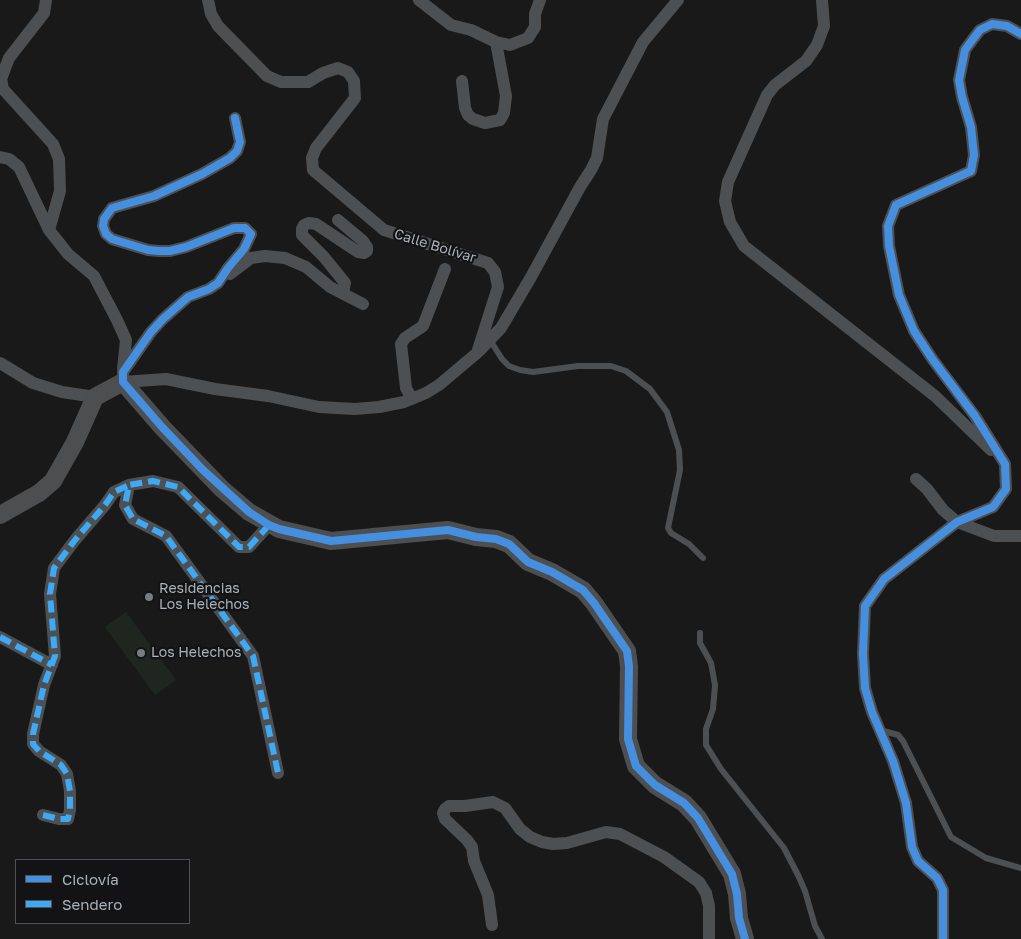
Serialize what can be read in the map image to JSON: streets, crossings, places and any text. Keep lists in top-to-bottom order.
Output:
{
  "streets": {
    "street": ["Calle Bolívar"]
  },
  "places": ["Residencias Los Helechos", "Los Helechos"],
  "legend": ["Ciclovía", "Sendero"]
}
